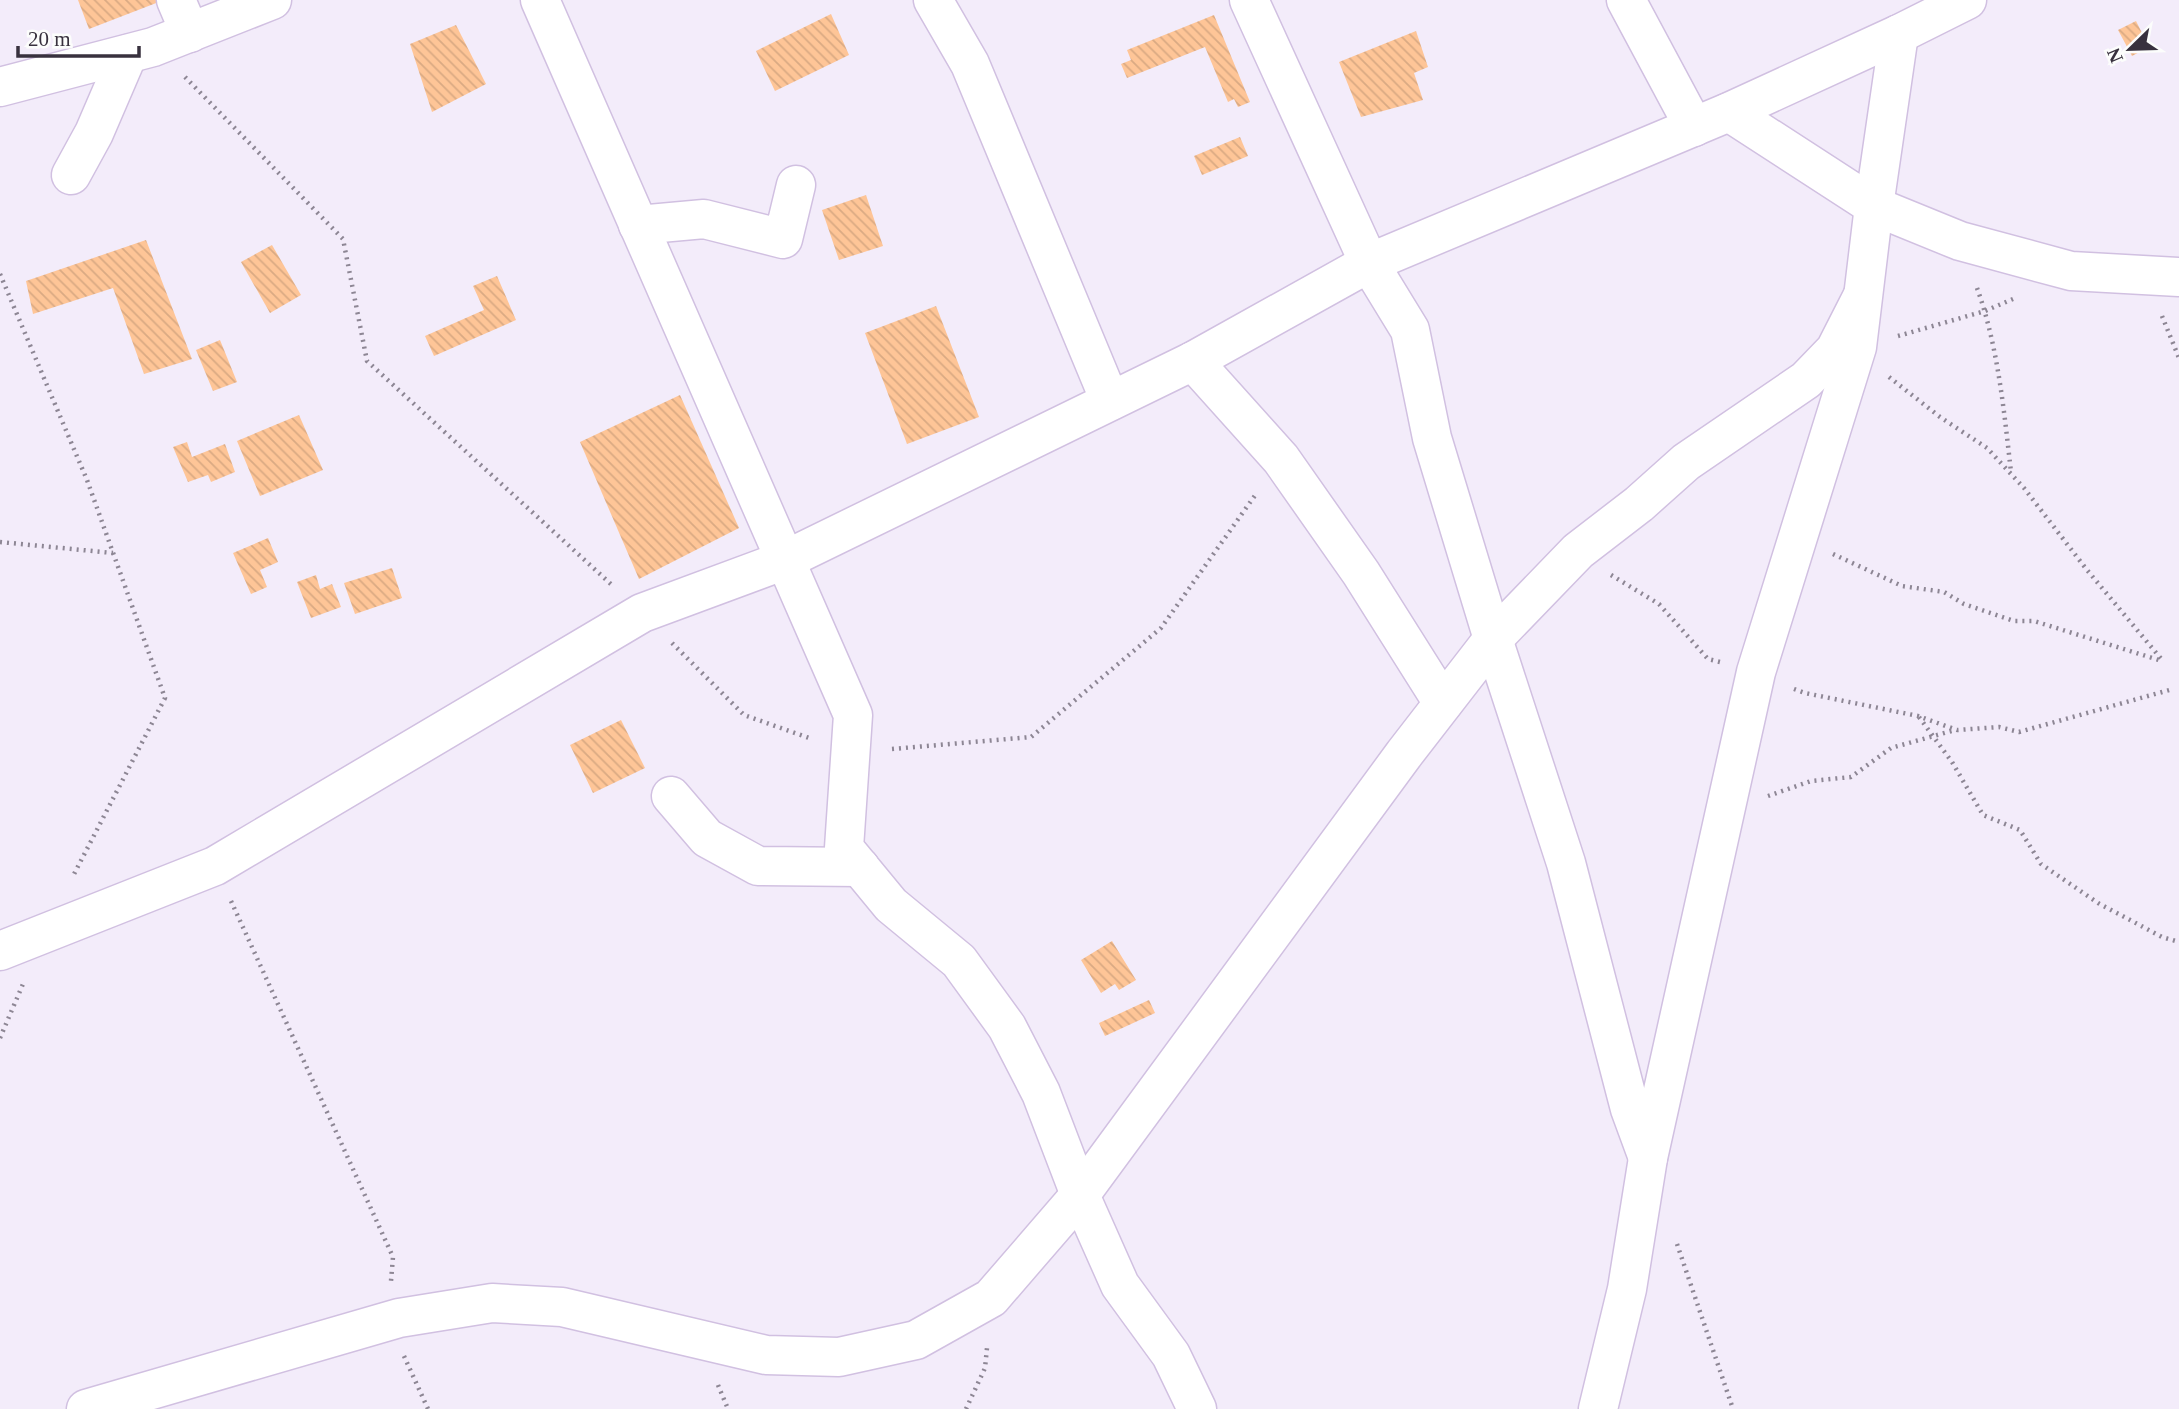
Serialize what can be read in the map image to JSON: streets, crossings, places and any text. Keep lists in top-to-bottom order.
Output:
{
  "scale_bar": "20 m",
  "north": "bottom left"
}
